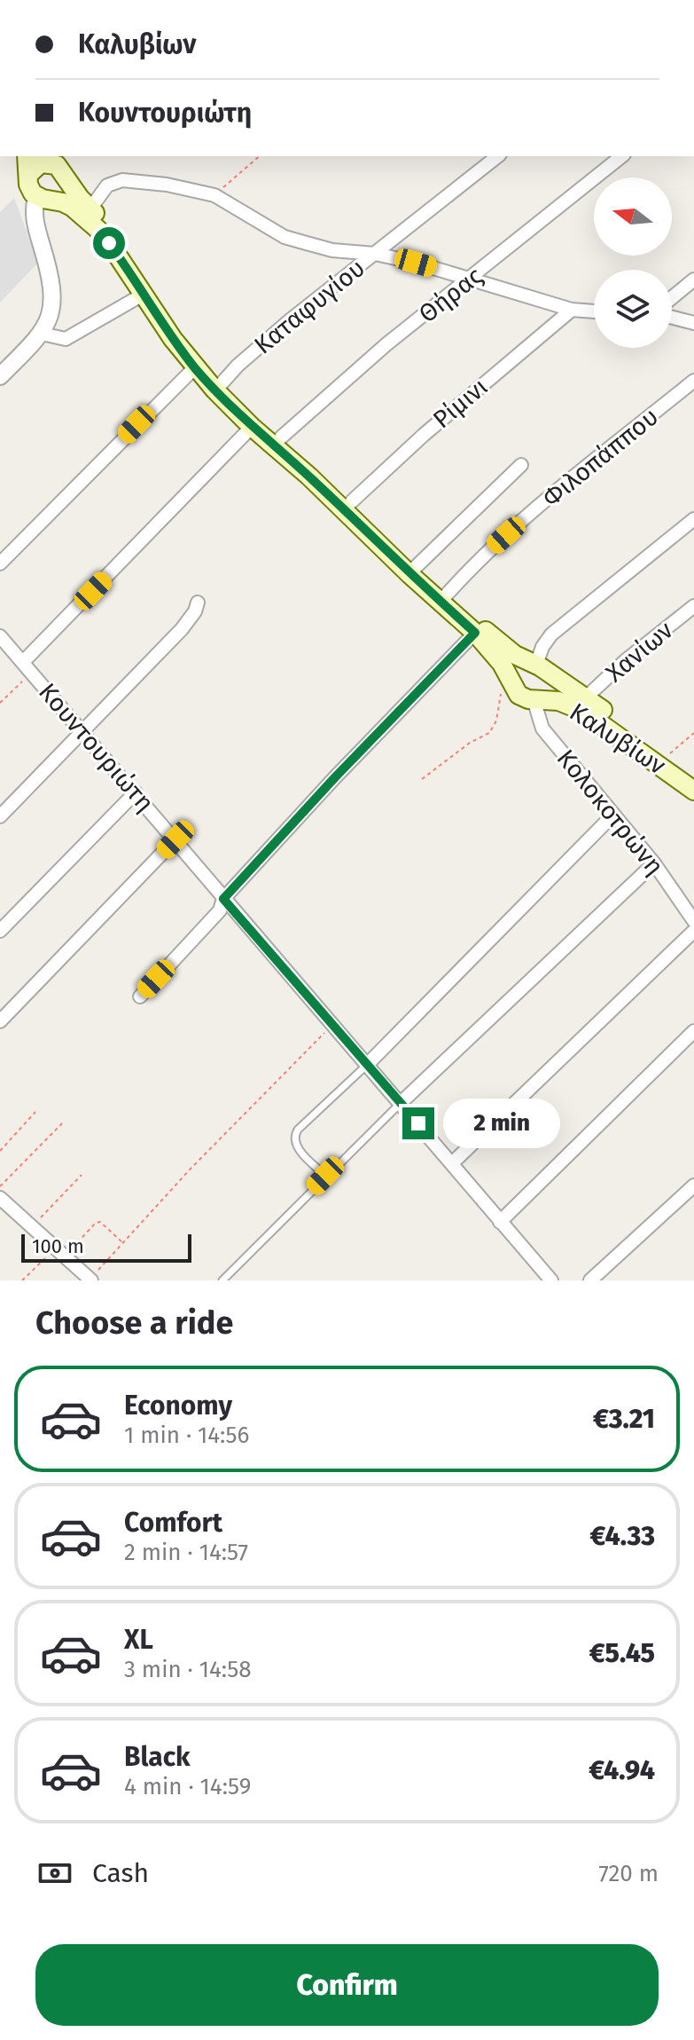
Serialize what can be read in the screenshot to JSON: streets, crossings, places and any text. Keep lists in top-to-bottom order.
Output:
{
  "streets": {
    "main road": ["Καλυβίων"],
    "street": [
      "Θήρας",
      "Καταφυγίου",
      "Ρίμινι",
      "Φιλοπάππου",
      "Χανίων",
      "Κουντουριώτη",
      "Κολοκοτρώνη"
    ]
  },
  "crossings": [
    ["Θήρας", "Καλυβίων"],
    ["Καταφυγίου", "Καλυβίων"],
    ["Ρίμινι", "Καλυβίων"],
    ["Φιλοπάππου", "Καλυβίων"],
    ["Χανίων", "Καλυβίων"],
    ["Καλυβίων", "Κολοκοτρώνη"]
  ],
  "scale_bar": "100 m",
  "north": "left",
  "page": {
    "banner": ["Καλυβίων", "Κουντουριώτη"],
    "bubble": "2 min",
    "scale": "100 m",
    "heading": "Choose a ride",
    "list": [
      {
        "name": "Economy",
        "note": "1 min · 14:56",
        "value": "€3.21"
      },
      {
        "name": "Comfort",
        "note": "2 min · 14:57",
        "value": "€4.33"
      },
      {
        "name": "XL",
        "note": "3 min · 14:58",
        "value": "€5.45"
      },
      {
        "name": "Black",
        "note": "4 min · 14:59",
        "value": "€4.94"
      }
    ],
    "pay": ["Cash", "720 m"],
    "buttons": "Confirm"
  }
}
